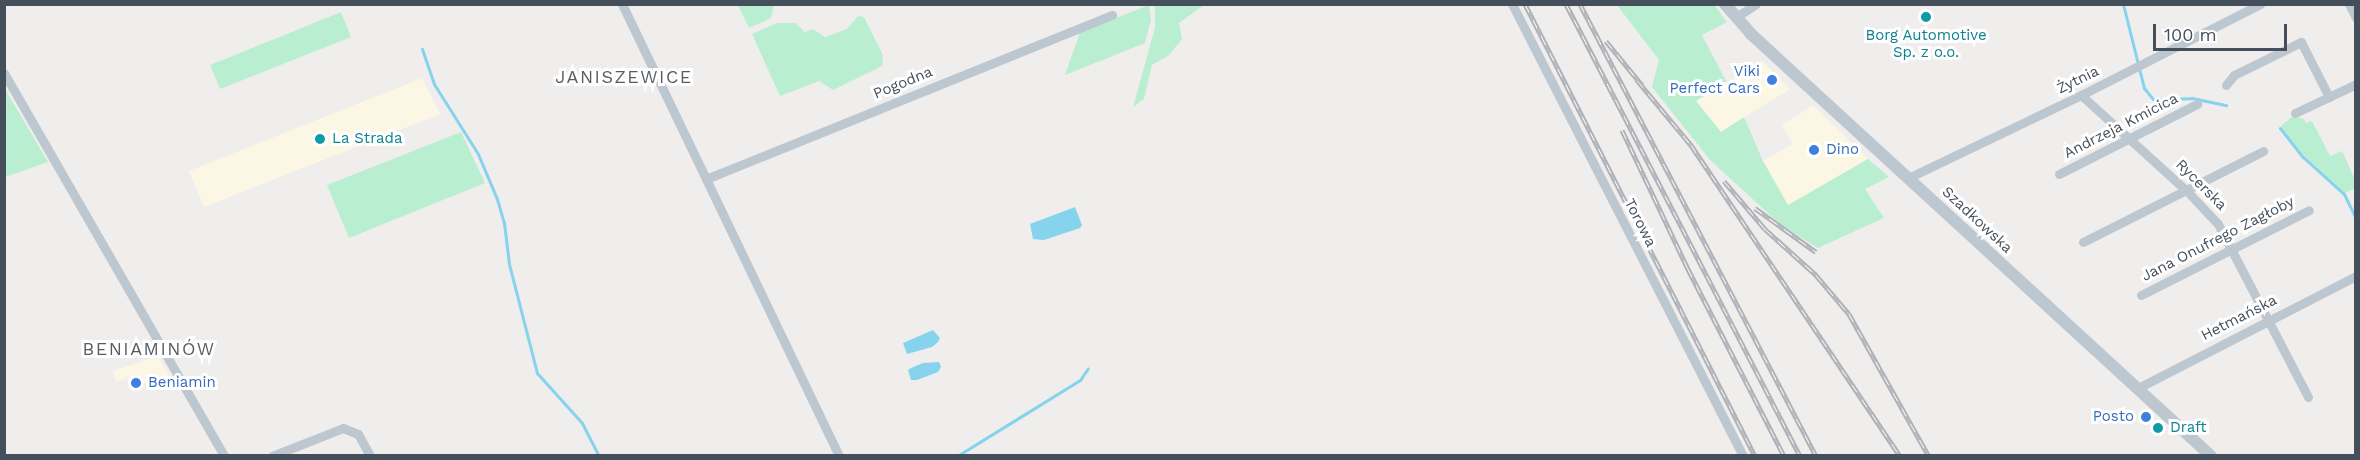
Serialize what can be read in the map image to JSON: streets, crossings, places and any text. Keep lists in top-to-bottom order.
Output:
{
  "streets": {
    "street": [
      "Żytnia",
      "Pogodna",
      "Andrzeja Kmicica",
      "Rycerska",
      "Szadkowska",
      "Torowa",
      "Jana Onufrego Zagłoby",
      "Hetmańska"
    ]
  },
  "crossings": [
    ["Żytnia", "Rycerska"],
    ["Żytnia", "Szadkowska"],
    ["Andrzeja Kmicica", "Rycerska"],
    ["Rycerska", "Jana Onufrego Zagłoby"],
    ["Rycerska", "Hetmańska"],
    ["Szadkowska", "Hetmańska"]
  ],
  "districts": ["JANISZEWICE", "BENIAMINÓW"],
  "places": [
    "Borg Automotive Sp. z o.o.",
    "Viki Perfect Cars",
    "La Strada",
    "Dino",
    "Beniamin",
    "Posto",
    "Draft"
  ],
  "scale_bar": "100 m"
}
